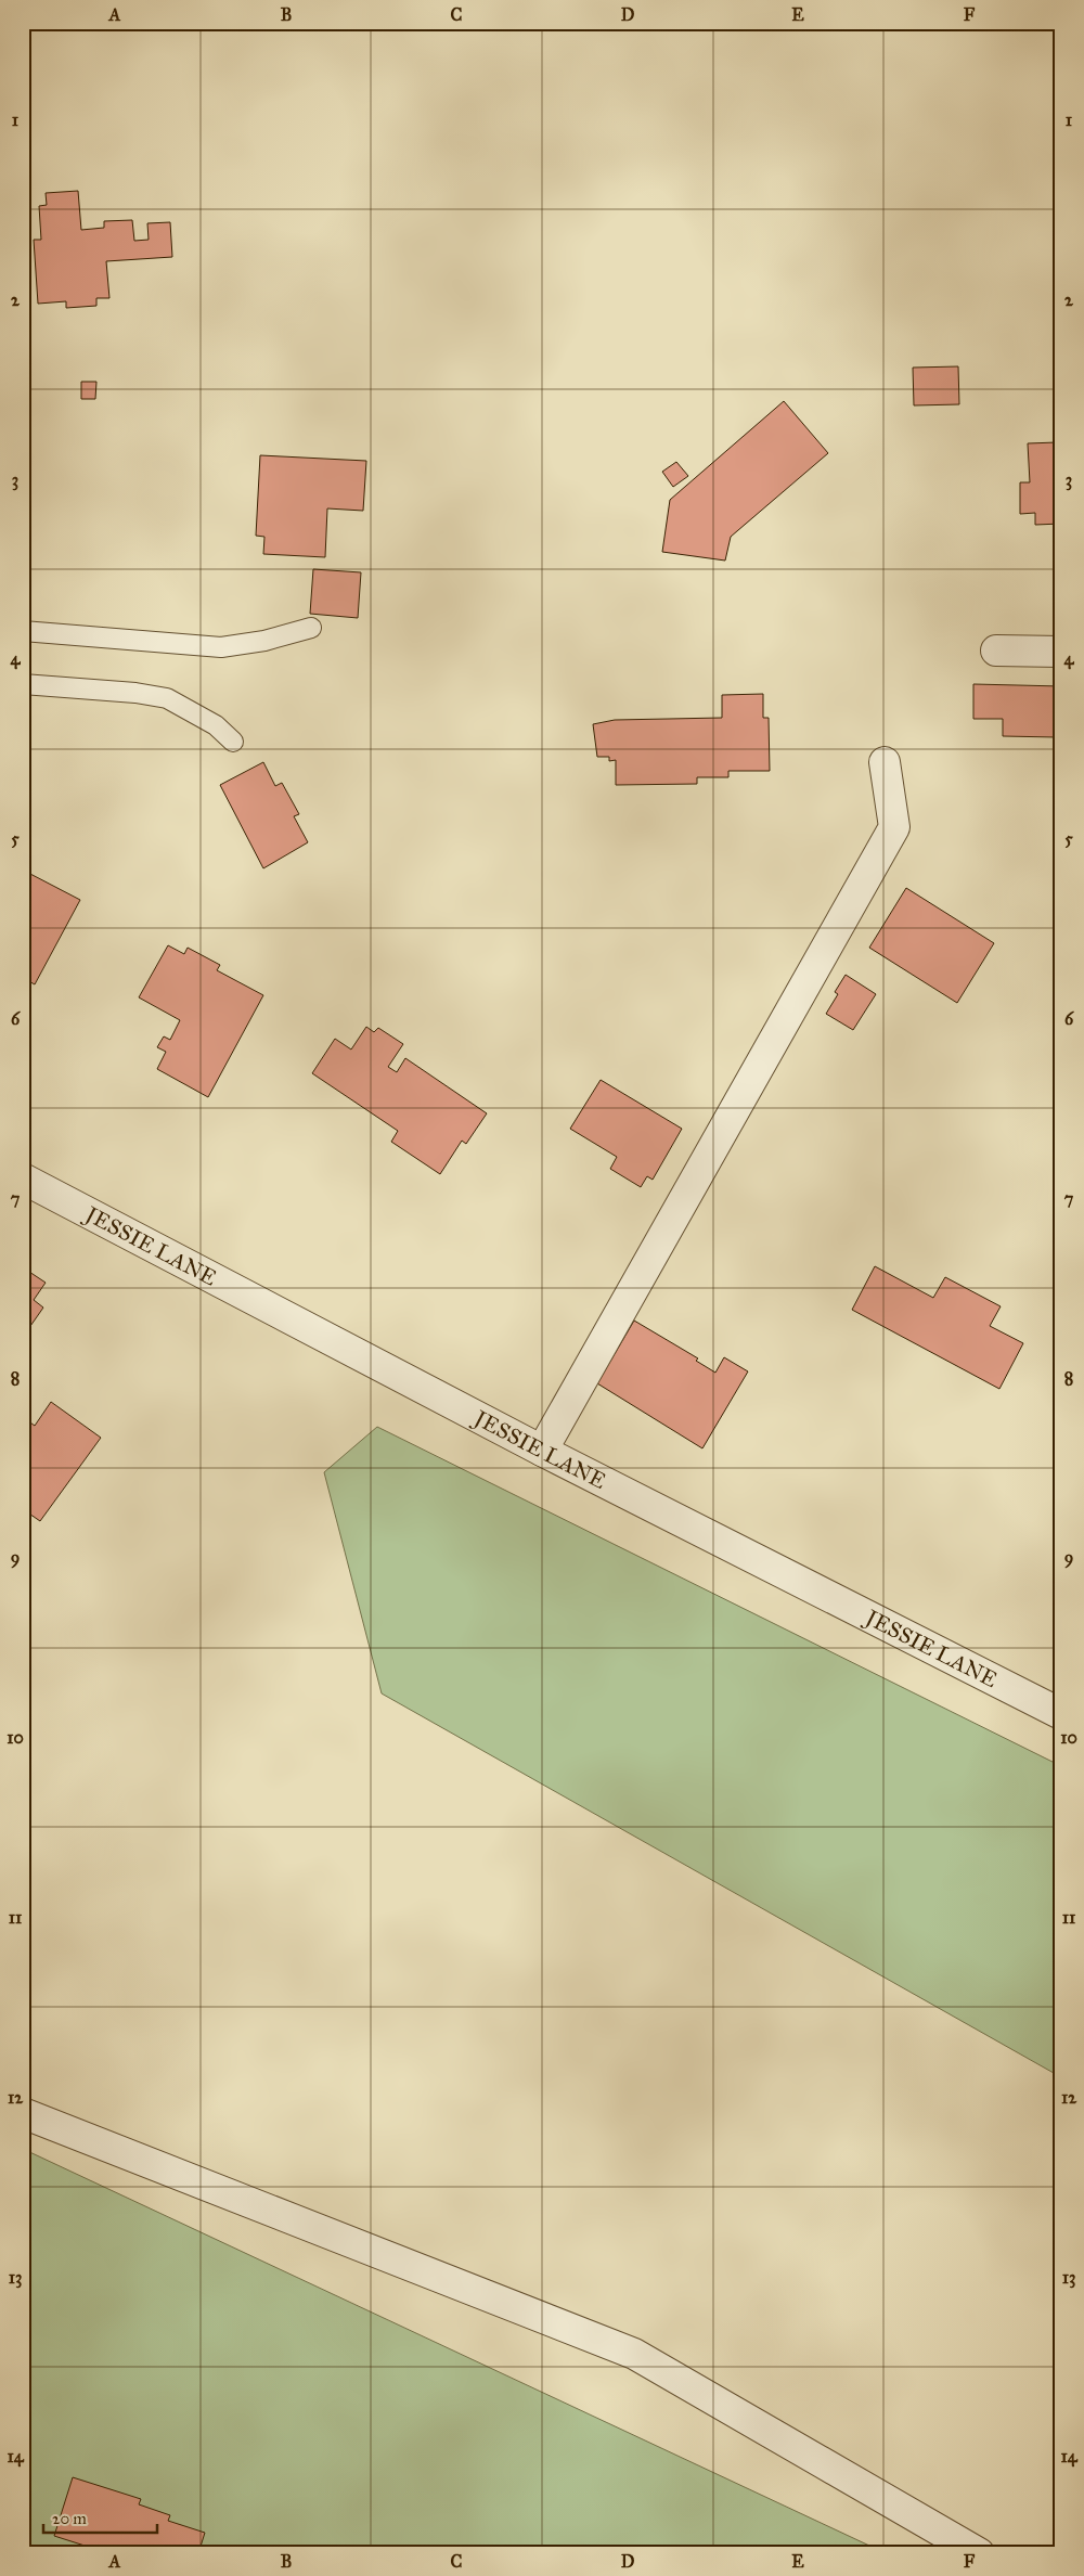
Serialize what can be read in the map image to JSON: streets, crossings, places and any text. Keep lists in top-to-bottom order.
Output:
{
  "streets": {
    "street": ["JESSIE LANE"]
  },
  "scale_bar": "20 m",
  "grid": {
    "columns": [
      "A",
      "B",
      "C",
      "D",
      "E",
      "F"
    ],
    "rows": [
      "1",
      "2",
      "3",
      "4",
      "5",
      "6",
      "7",
      "8",
      "9",
      "10",
      "11",
      "12",
      "13",
      "14"
    ]
  }
}
